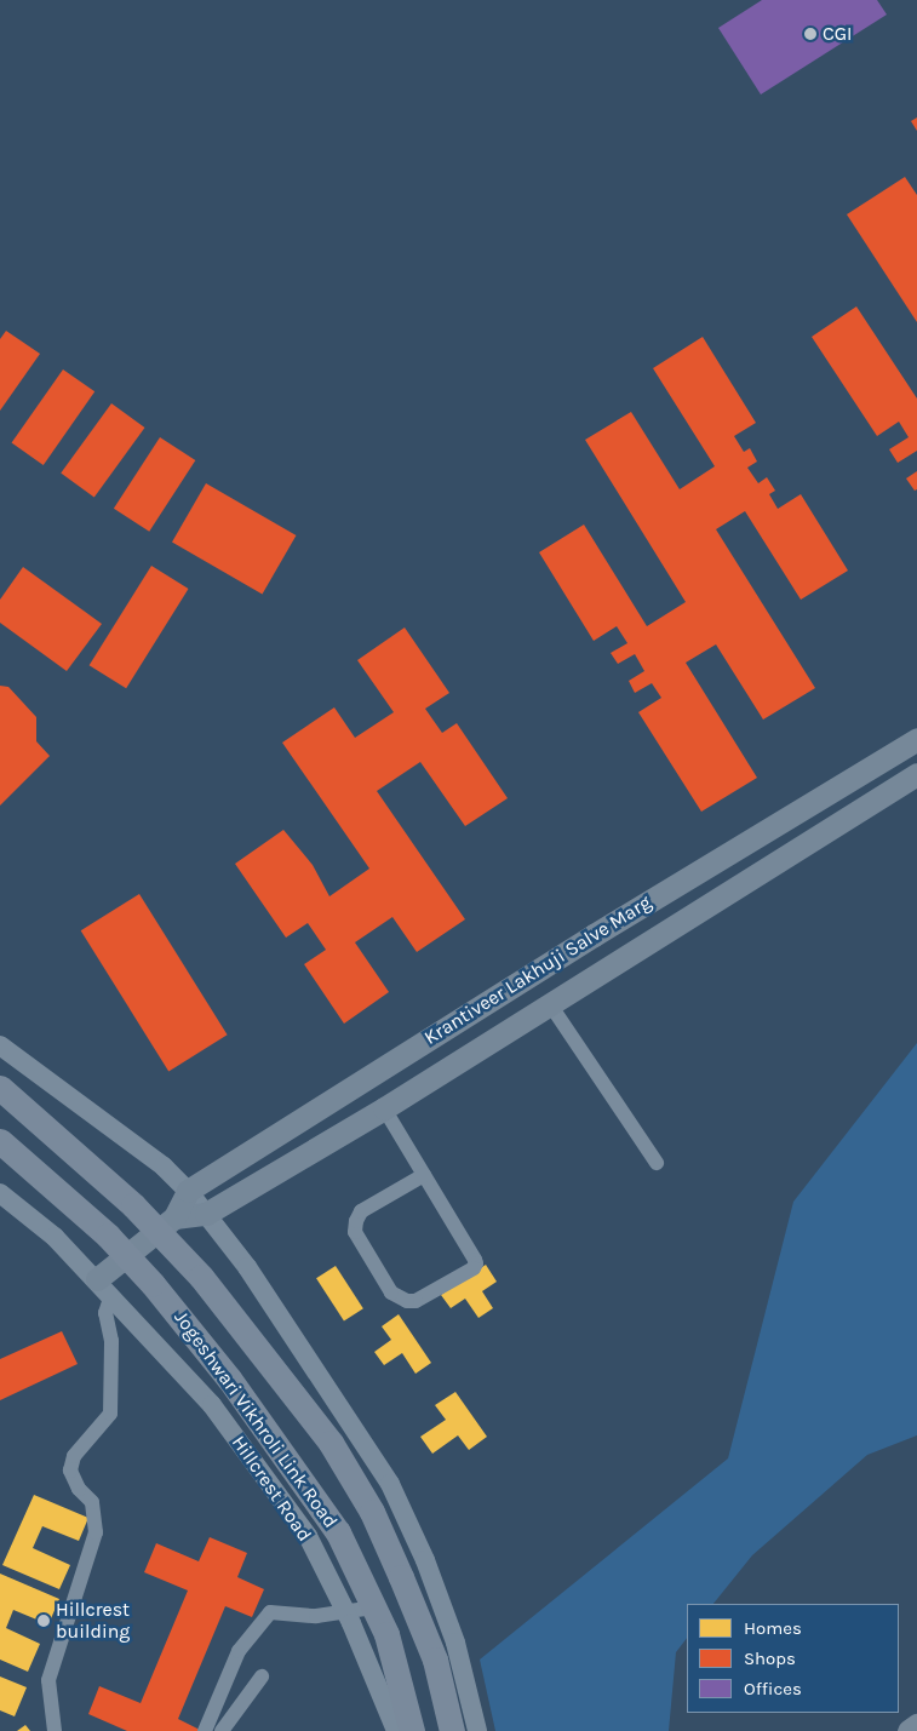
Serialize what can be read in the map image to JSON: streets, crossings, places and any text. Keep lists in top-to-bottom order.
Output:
{
  "streets": {
    "main road": ["Krantiveer Lakhuji Salve Marg", "Jogeshwari Vikhroli Link Road"],
    "street": ["Hillcrest Road"]
  },
  "places": ["CGI", "Hillcrest building"],
  "legend": ["Homes", "Shops", "Offices"]
}
